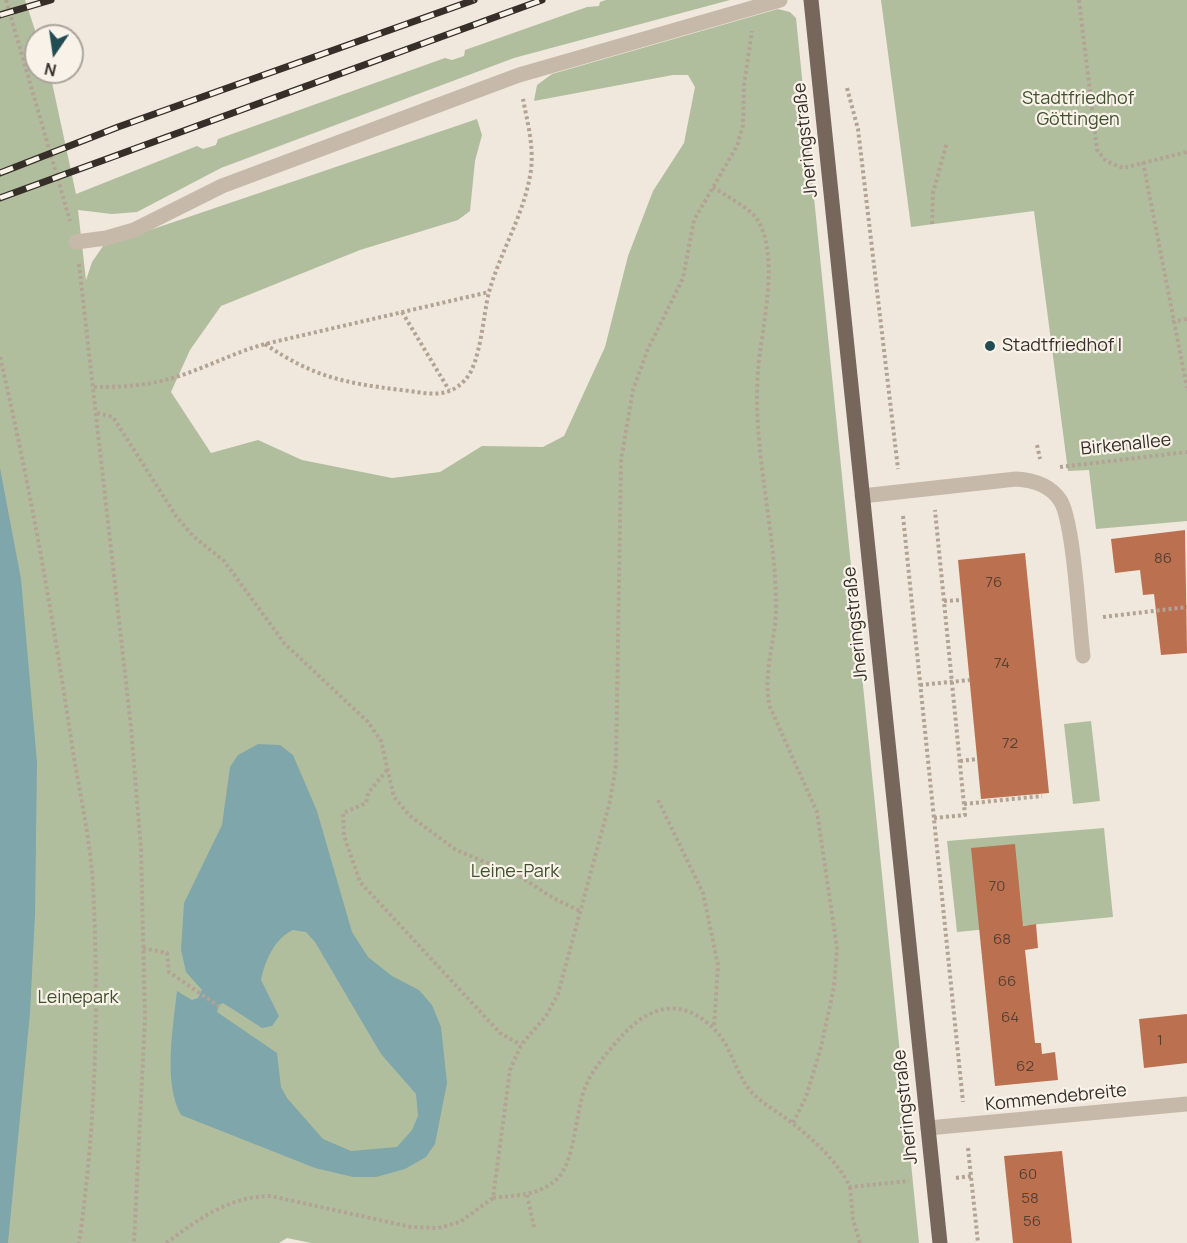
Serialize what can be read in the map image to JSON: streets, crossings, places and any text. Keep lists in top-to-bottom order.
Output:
{
  "streets": {
    "main road": ["Jheringstraße"],
    "street": ["Kommendebreite"],
    "path": ["Birkenallee"]
  },
  "crossings": [
    ["Jheringstraße", "Kommendebreite"]
  ],
  "parks": ["Stadtfriedhof Göttingen", "Leine-Park", "Leinepark"],
  "places": ["Stadtfriedhof I"],
  "house_numbers": [
    "86",
    "76",
    "74",
    "72",
    "70",
    "68",
    "66",
    "64",
    "1",
    "62",
    "60",
    "58",
    "56"
  ],
  "north": "bottom"
}
